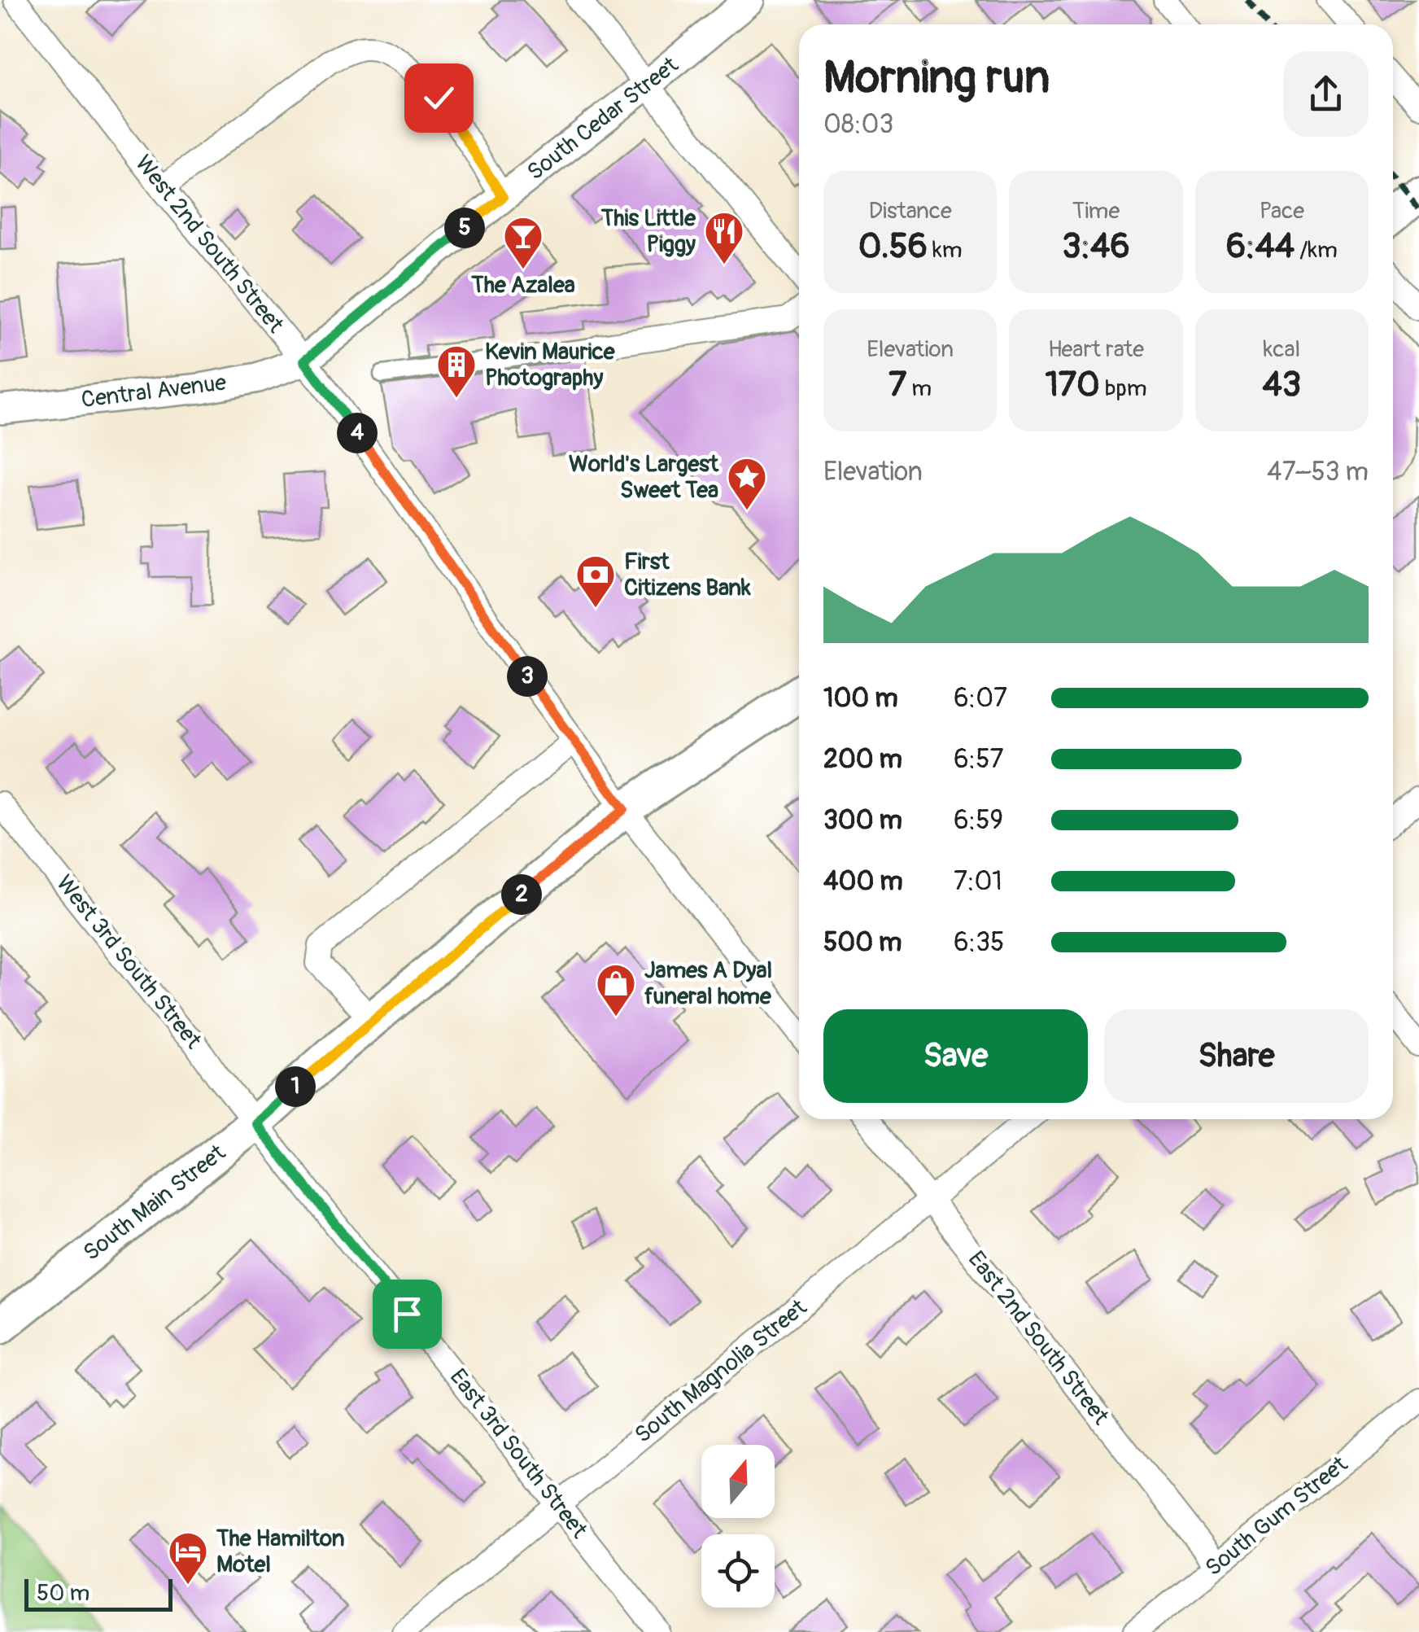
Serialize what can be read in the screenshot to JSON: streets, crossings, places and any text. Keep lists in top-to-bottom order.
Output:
{
  "streets": {
    "main road": ["South Main Street"],
    "street": [
      "South Cedar Street",
      "West 2nd South Street",
      "Central Avenue",
      "West 3rd South Street",
      "East 2nd South Street",
      "South Magnolia Street",
      "East 3rd South Street",
      "South Gum Street"
    ]
  },
  "crossings": [
    ["South Cedar Street", "West 2nd South Street"],
    ["South Cedar Street", "Central Avenue"],
    ["West 2nd South Street", "Central Avenue"],
    ["West 2nd South Street", "South Main Street"],
    ["West 3rd South Street", "South Main Street"],
    ["West 3rd South Street", "East 3rd South Street"],
    ["South Main Street", "East 3rd South Street"],
    ["East 2nd South Street", "South Magnolia Street"],
    ["East 2nd South Street", "South Gum Street"],
    ["South Magnolia Street", "East 3rd South Street"]
  ],
  "places": {
    "restaurant": ["This Little Piggy"],
    "bar": ["The Azalea"],
    "building": ["Kevin Maurice Photography"],
    "place": ["World's Largest Sweet Tea"],
    "bank": ["First Citizens Bank"],
    "shop": ["James A Dyal funeral home"],
    "hotel": ["The Hamilton Motel"]
  },
  "scale_bar": "50 m",
  "north": "top",
  "page": {
    "heading": ["Morning run", "08:03"],
    "stats": [
      ["Distance", "0.56 km"],
      ["Time", "3:46"],
      ["Pace", "6:44 /km"],
      ["Elevation", "7 m"],
      ["Heart rate", "170 bpm"],
      ["kcal", "43"]
    ],
    "pins": [
      "5",
      "4",
      "3",
      "2",
      "1"
    ],
    "chart": ["Elevation", "47–53 m"],
    "list": [
      {
        "name": "100 m",
        "note": "6:07"
      },
      {
        "name": "200 m",
        "note": "6:57"
      },
      {
        "name": "300 m",
        "note": "6:59"
      },
      {
        "name": "400 m",
        "note": "7:01"
      },
      {
        "name": "500 m",
        "note": "6:35"
      }
    ],
    "buttons": ["Save", "Share"],
    "scale": "50 m"
  }
}
